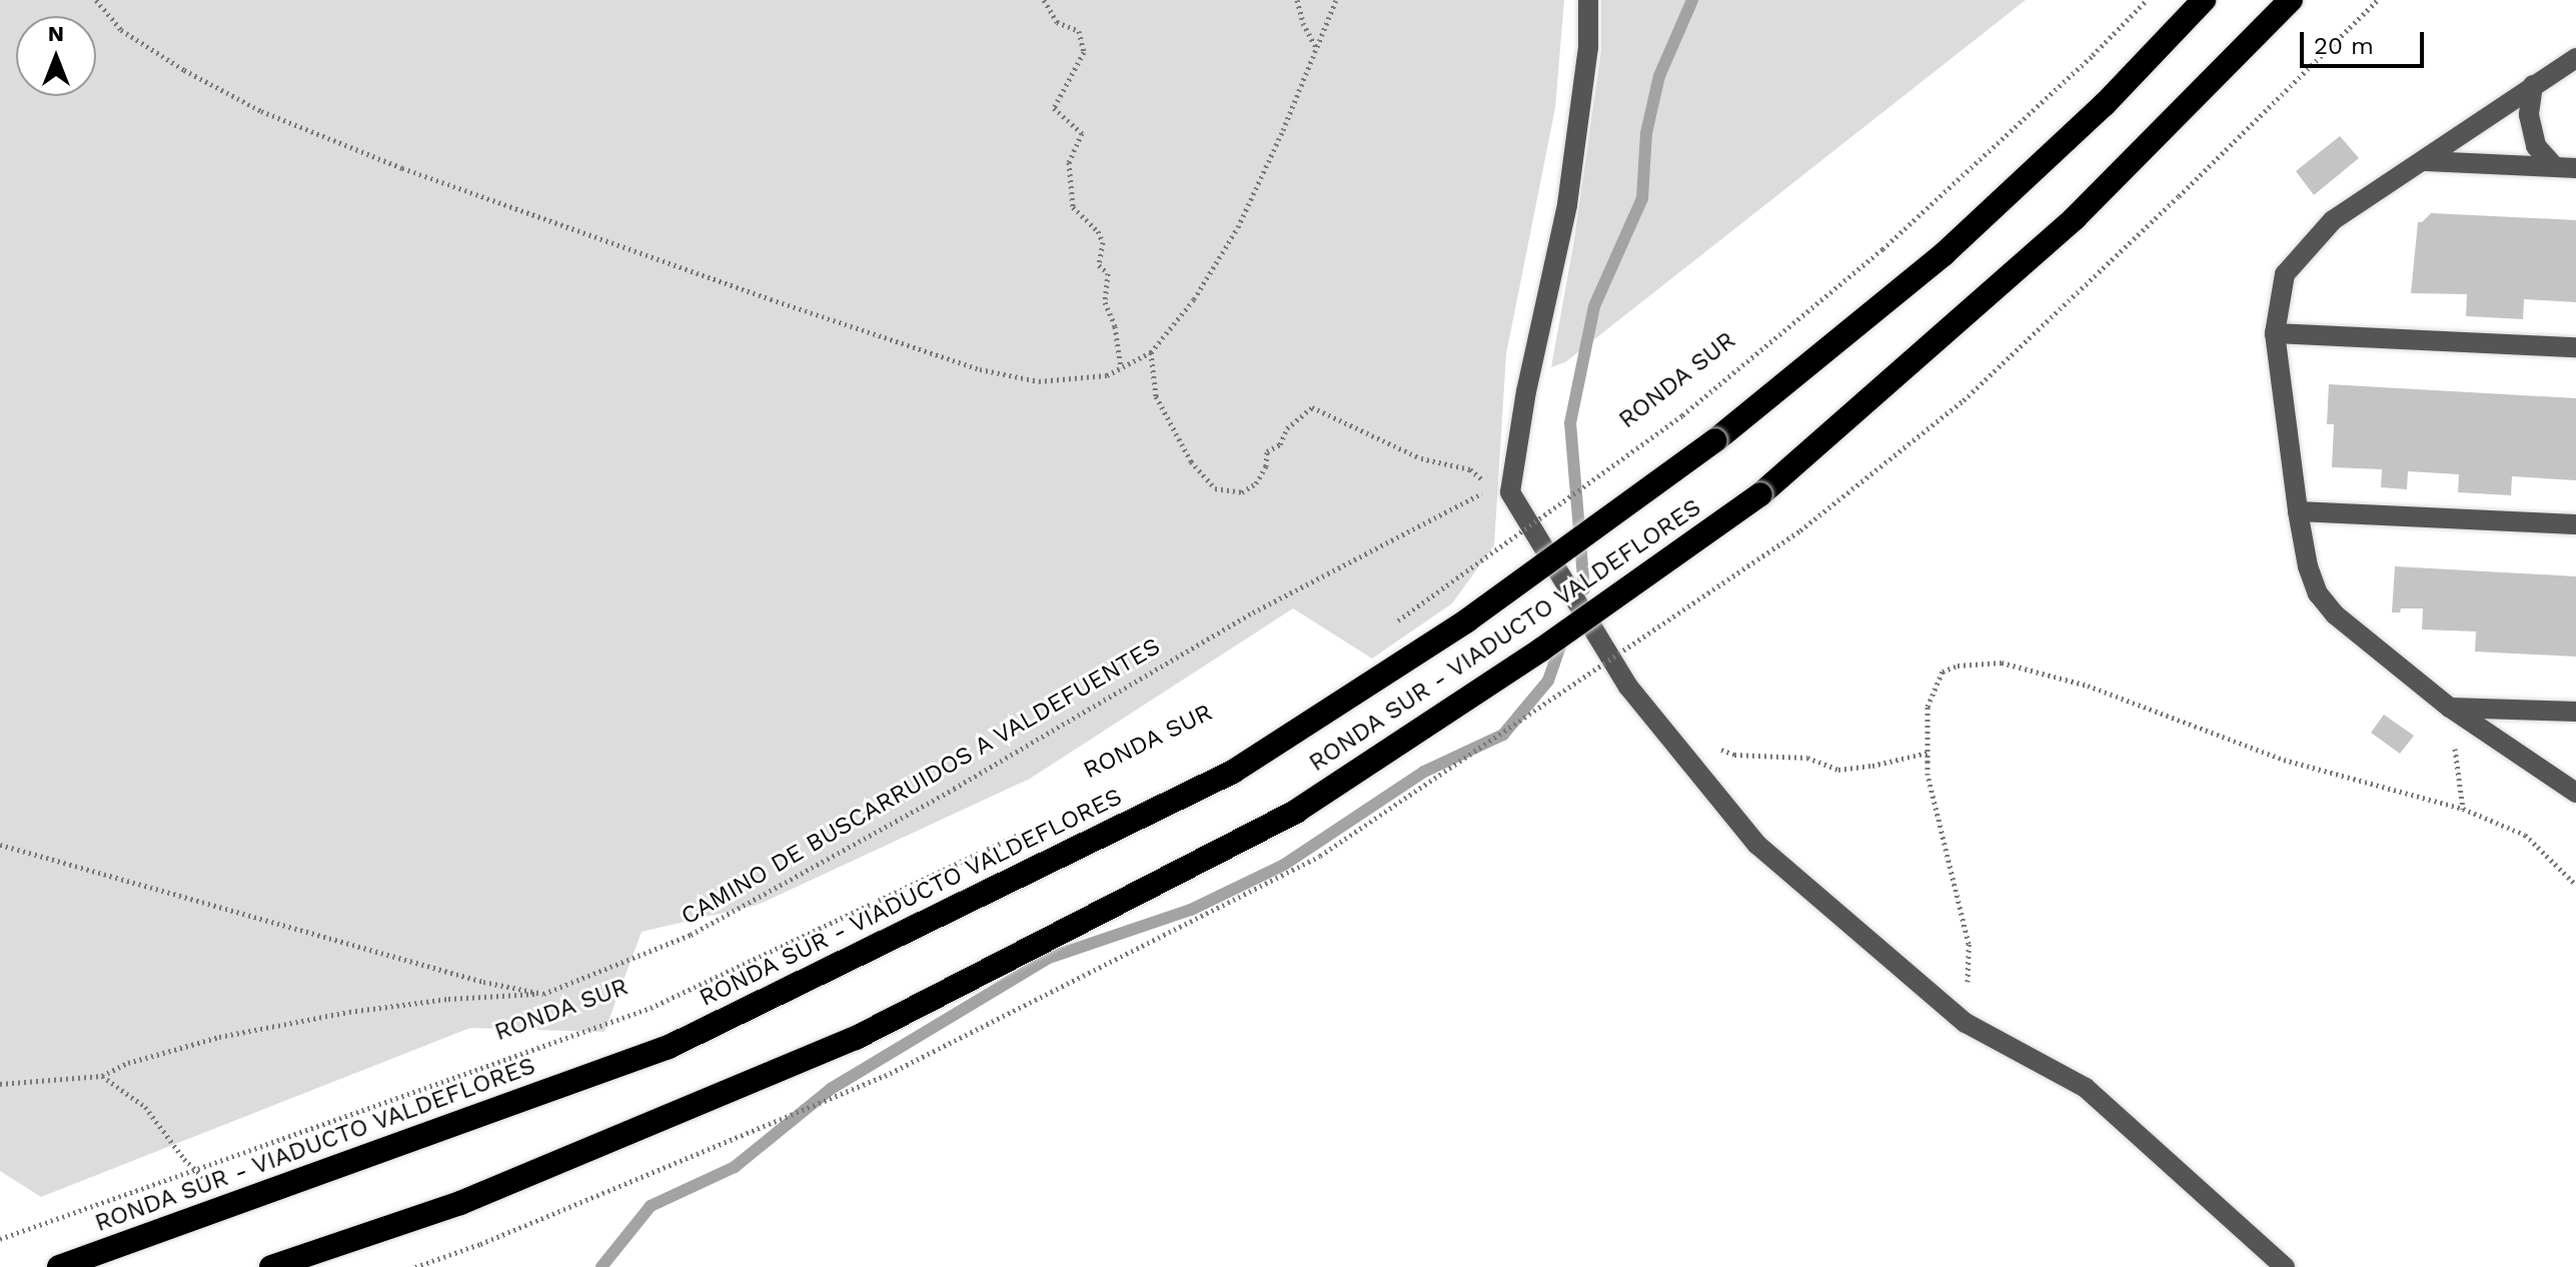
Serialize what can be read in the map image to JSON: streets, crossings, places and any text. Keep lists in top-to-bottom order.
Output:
{
  "streets": {
    "highway": ["RONDA SUR - VIADUCTO VALDEFLORES"],
    "path": ["RONDA SUR", "CAMINO DE BUSCARRUIDOS A VALDEFUENTES"]
  },
  "scale_bar": "20 m",
  "north": "top"
}
